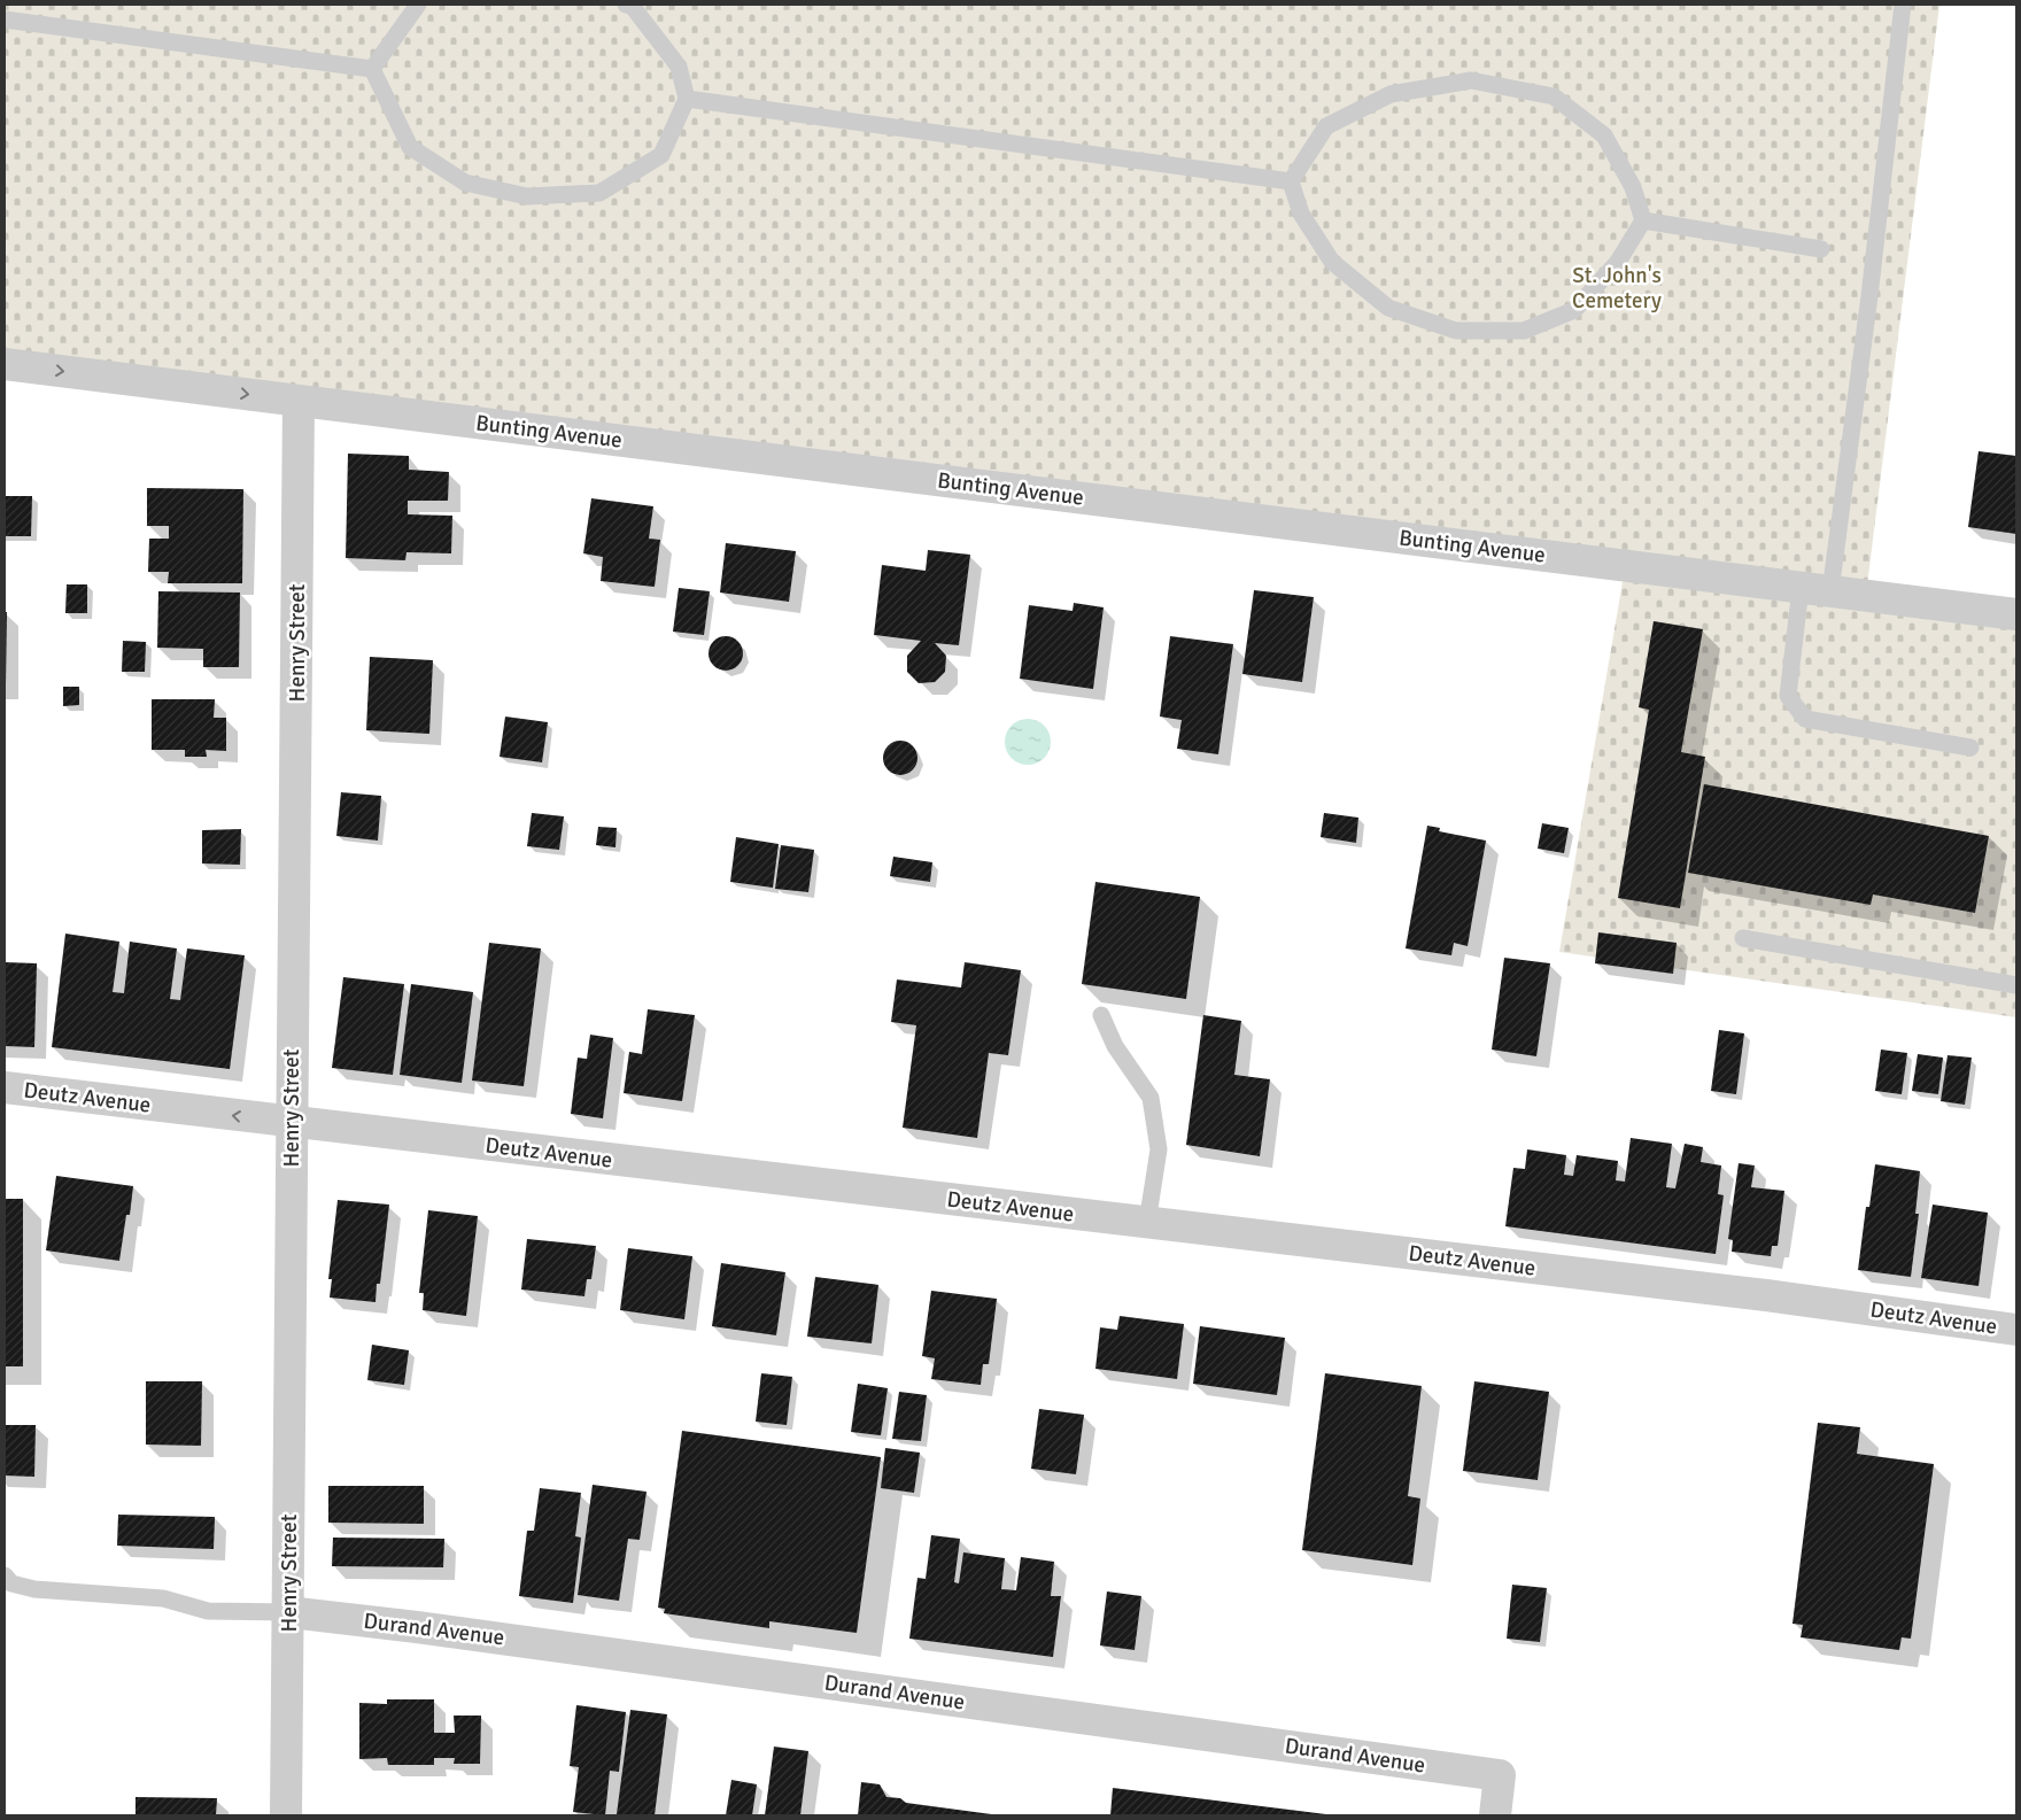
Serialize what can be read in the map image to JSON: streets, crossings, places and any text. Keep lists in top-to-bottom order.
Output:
{
  "streets": {
    "street": [
      "Bunting Avenue",
      "Henry Street",
      "Deutz Avenue",
      "Durand Avenue"
    ]
  },
  "crossings": [
    ["Bunting Avenue", "Henry Street"],
    ["Henry Street", "Deutz Avenue"],
    ["Henry Street", "Durand Avenue"]
  ],
  "parks": ["St. John's Cemetery"]
}
